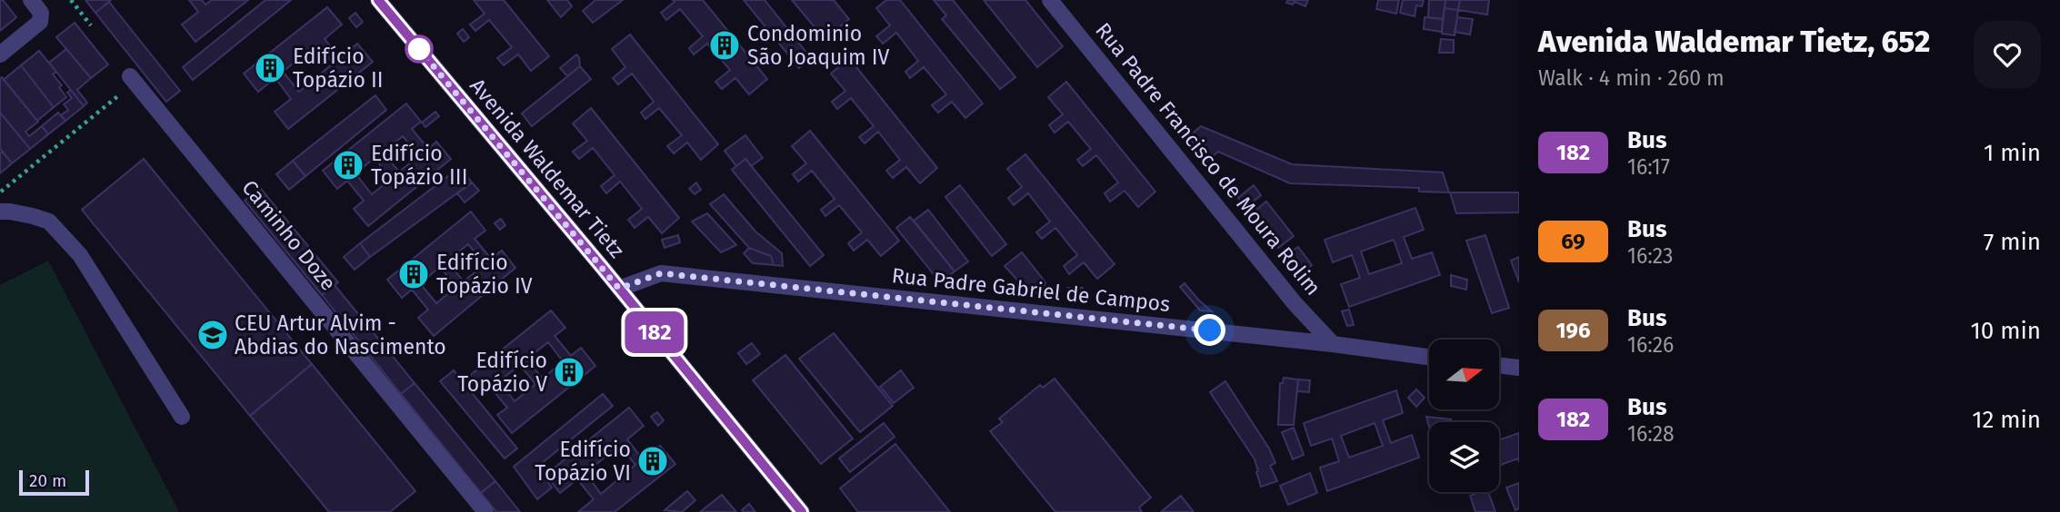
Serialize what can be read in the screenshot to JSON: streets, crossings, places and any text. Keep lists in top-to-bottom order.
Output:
{
  "streets": {
    "street": [
      "Rua Padre Francisco de Moura Rolim",
      "Avenida Waldemar Tietz",
      "Caminho Doze",
      "Rua Padre Gabriel de Campos"
    ]
  },
  "crossings": [
    ["Rua Padre Francisco de Moura Rolim", "Rua Padre Gabriel de Campos"],
    ["Avenida Waldemar Tietz", "Rua Padre Gabriel de Campos"]
  ],
  "places": {
    "building": [
      "Condominio São Joaquim IV",
      "Edifício Topázio II",
      "Edifício Topázio III",
      "Edifício Topázio IV",
      "Edifício Topázio V",
      "Edifício Topázio VI"
    ],
    "school or university": ["CEU Artur Alvim - Abdias do Nascimento"]
  },
  "lines": ["bus line 182"],
  "scale_bar": "20 m",
  "north": "right",
  "page": {
    "on_map": "182",
    "heading": ["Avenida Waldemar Tietz, 652", "Walk · 4 min · 260 m"],
    "list": [
      {
        "mark": "182",
        "name": "Bus",
        "note": "16:17",
        "value": "1 min"
      },
      {
        "mark": "69",
        "name": "Bus",
        "note": "16:23",
        "value": "7 min"
      },
      {
        "mark": "196",
        "name": "Bus",
        "note": "16:26",
        "value": "10 min"
      },
      {
        "mark": "182",
        "name": "Bus",
        "note": "16:28",
        "value": "12 min"
      }
    ],
    "scale": "20 m"
  }
}
